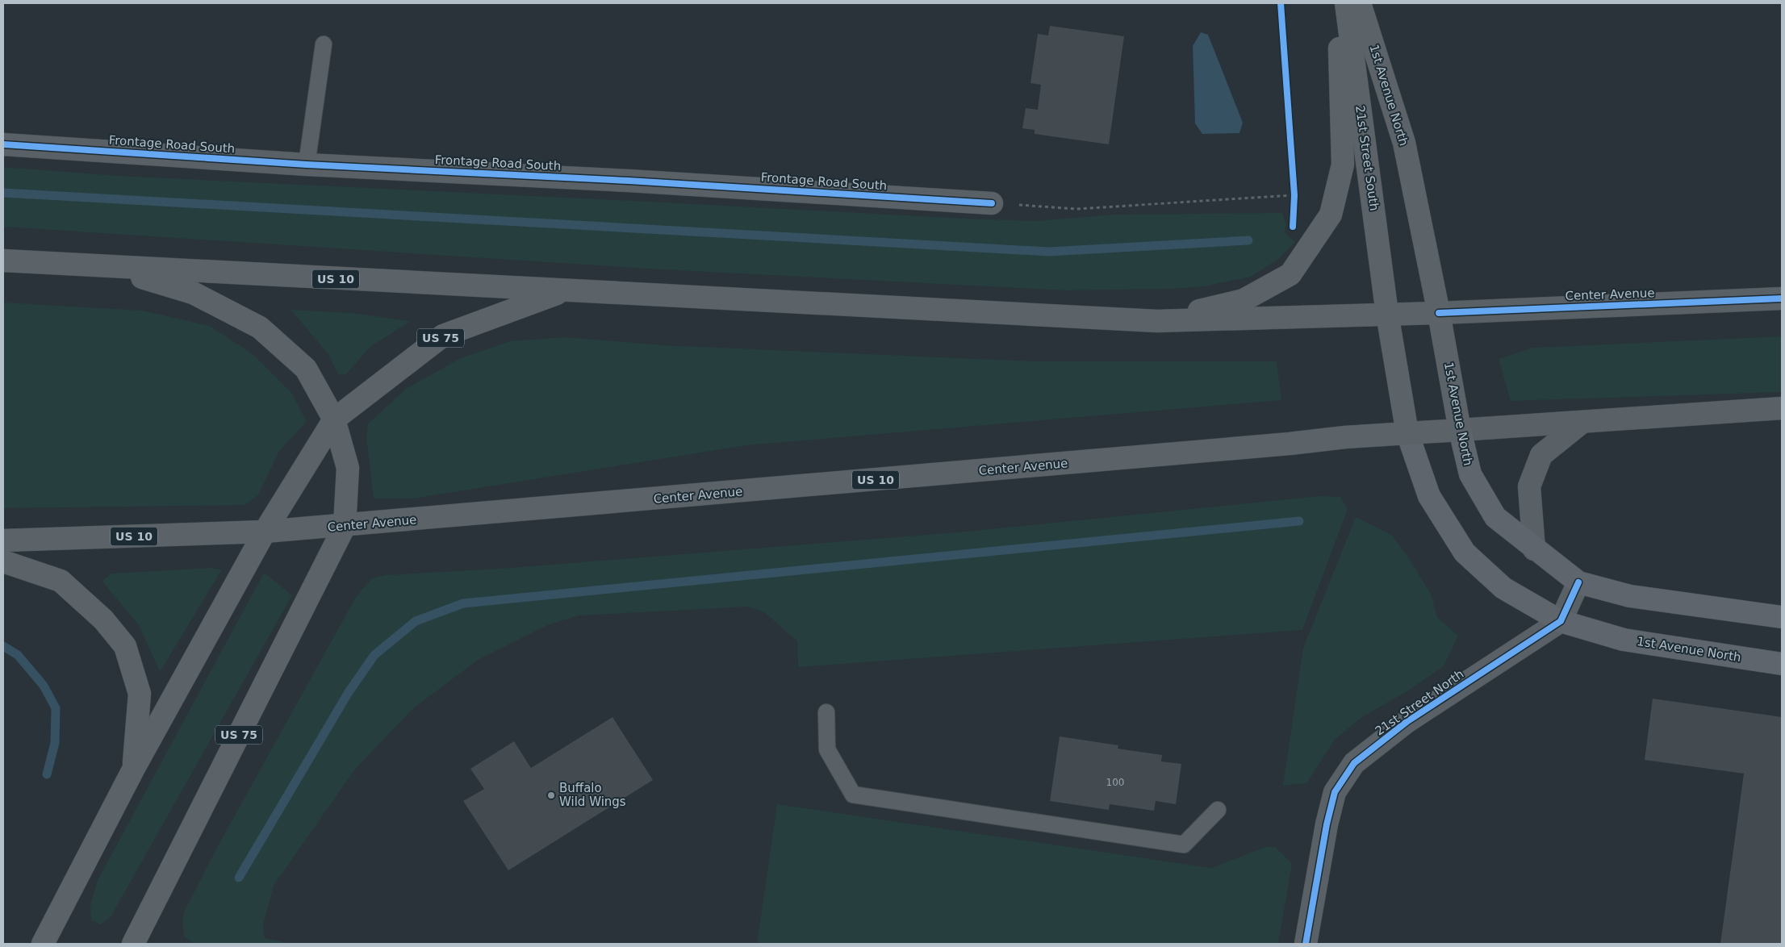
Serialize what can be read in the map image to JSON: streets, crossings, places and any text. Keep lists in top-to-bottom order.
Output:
{
  "streets": {
    "main road": [
      "1st Avenue North",
      "21st Street South",
      "US 10",
      "Center Avenue",
      "US 75"
    ],
    "street": ["Frontage Road South", "21st Street North"]
  },
  "crossings": [
    ["1st Avenue North", "21st Street South"],
    ["1st Avenue North", "Center Avenue"],
    ["1st Avenue North", "21st Street North"],
    ["21st Street South", "Center Avenue"],
    ["US 10", "Center Avenue"],
    ["US 10", "US 75"],
    ["Center Avenue", "US 75"]
  ],
  "places": ["Buffalo Wild Wings"],
  "house_numbers": ["100"]
}
